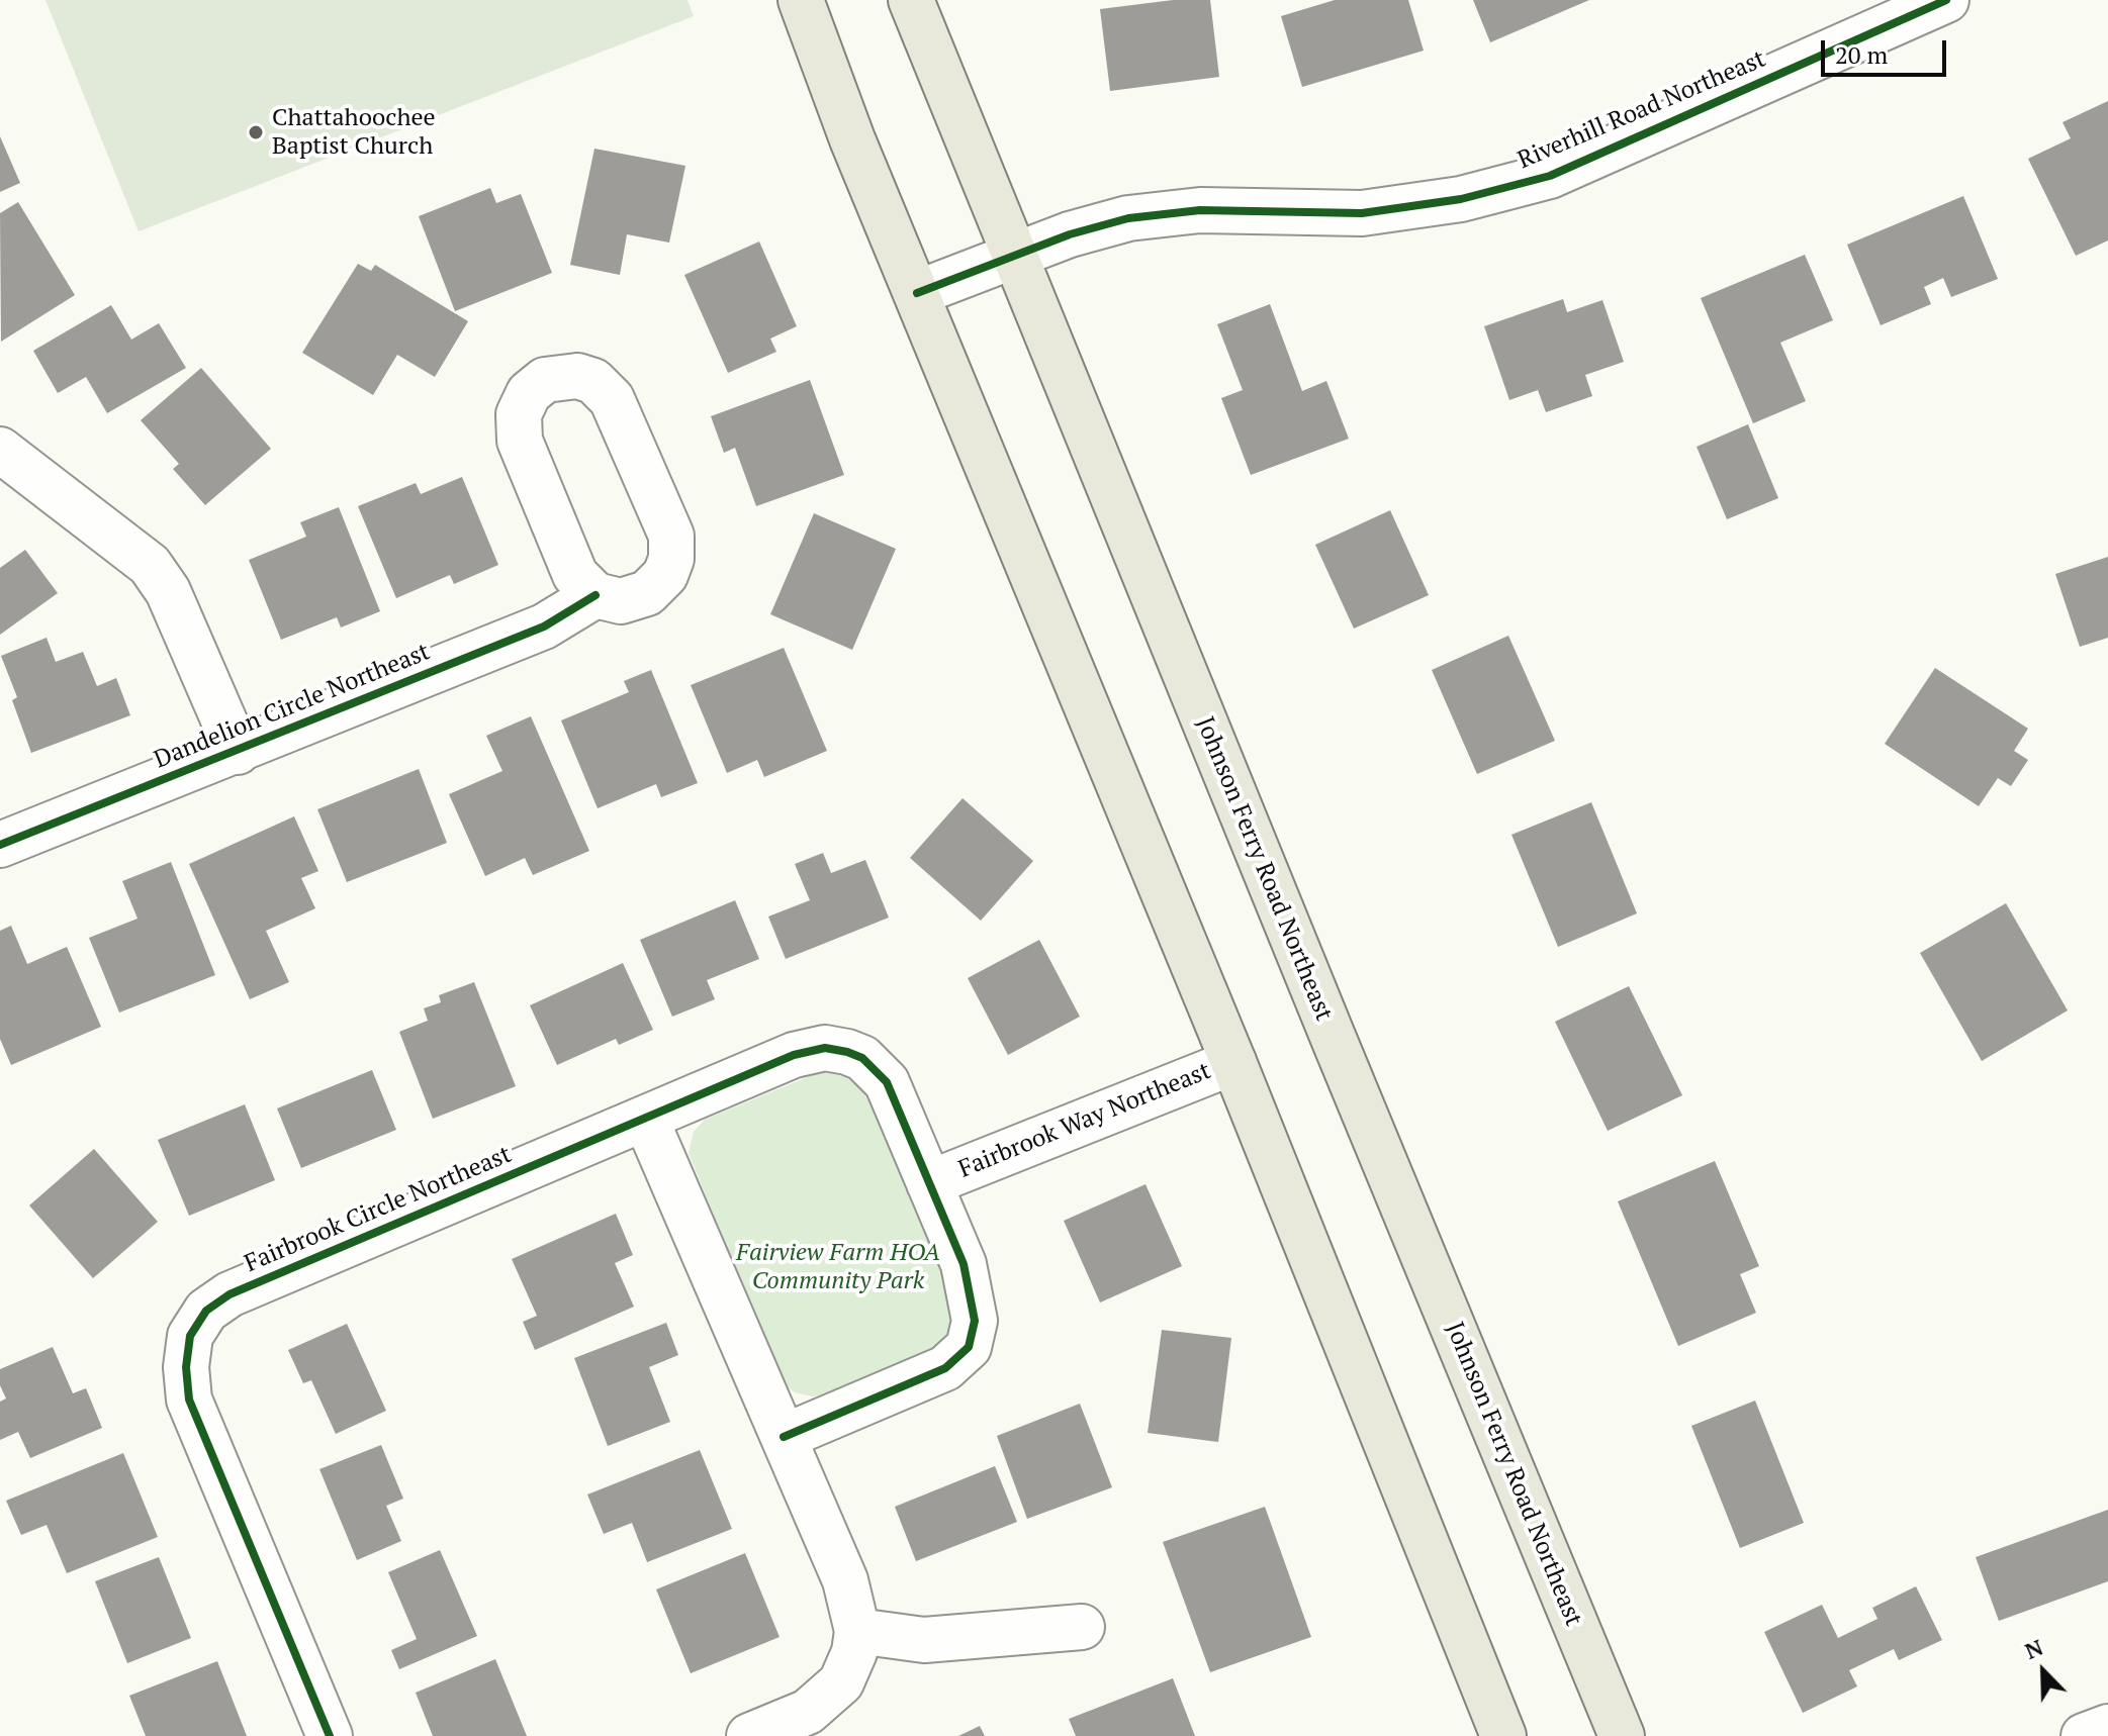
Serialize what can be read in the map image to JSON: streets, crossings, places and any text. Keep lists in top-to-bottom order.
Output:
{
  "streets": {
    "main road": ["Johnson Ferry Road Northeast"],
    "street": [
      "Riverhill Road Northeast",
      "Dandelion Circle Northeast",
      "Fairbrook Way Northeast",
      "Fairbrook Circle Northeast"
    ]
  },
  "crossings": [
    ["Riverhill Road Northeast", "Johnson Ferry Road Northeast"],
    ["Fairbrook Way Northeast", "Fairbrook Circle Northeast"]
  ],
  "parks": ["Fairview Farm HOA Community Park"],
  "places": ["Chattahoochee Baptist Church"],
  "scale_bar": "20 m",
  "north": "top left"
}
